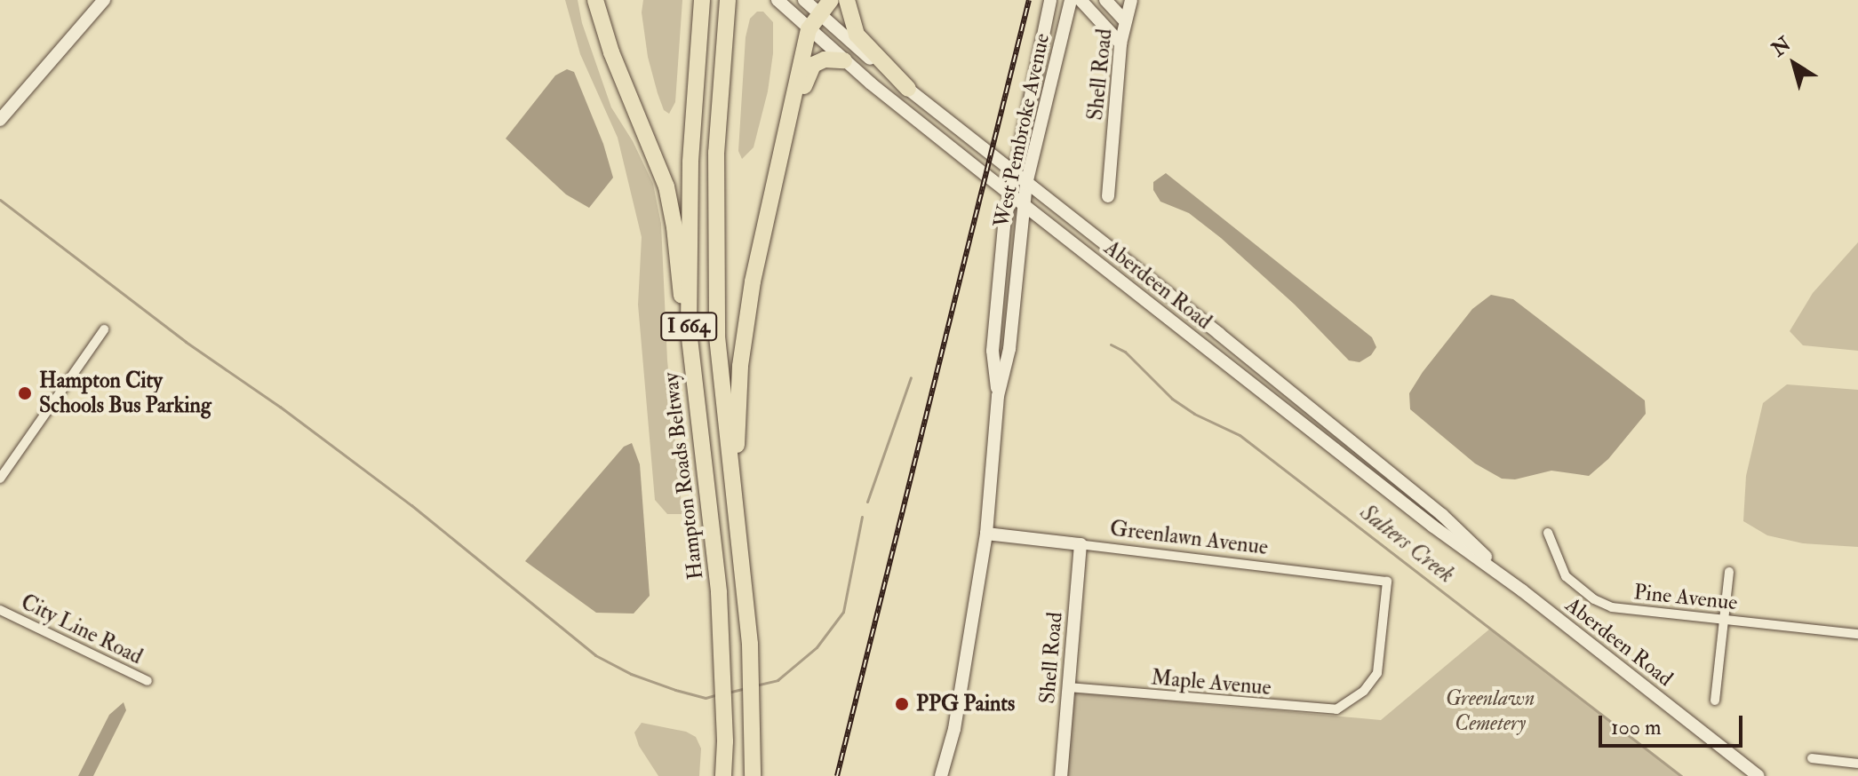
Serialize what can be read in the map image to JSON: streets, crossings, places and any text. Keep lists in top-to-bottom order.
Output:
{
  "streets": {
    "highway": ["I 664", "Hampton Roads Beltway"],
    "main road": [
      "Shell Road",
      "West Pembroke Avenue",
      "Aberdeen Road",
      "Greenlawn Avenue"
    ],
    "street": ["Pine Avenue", "City Line Road", "Maple Avenue"]
  },
  "crossings": [
    ["Shell Road", "Greenlawn Avenue"],
    ["Shell Road", "Maple Avenue"],
    ["West Pembroke Avenue", "Aberdeen Road"],
    ["West Pembroke Avenue", "Greenlawn Avenue"],
    ["Greenlawn Avenue", "Maple Avenue"]
  ],
  "water": ["Salters Creek"],
  "parks": ["Greenlawn Cemetery"],
  "places": ["Hampton City Schools Bus Parking", "PPG Paints"],
  "scale_bar": "100 m",
  "north": "top left"
}
